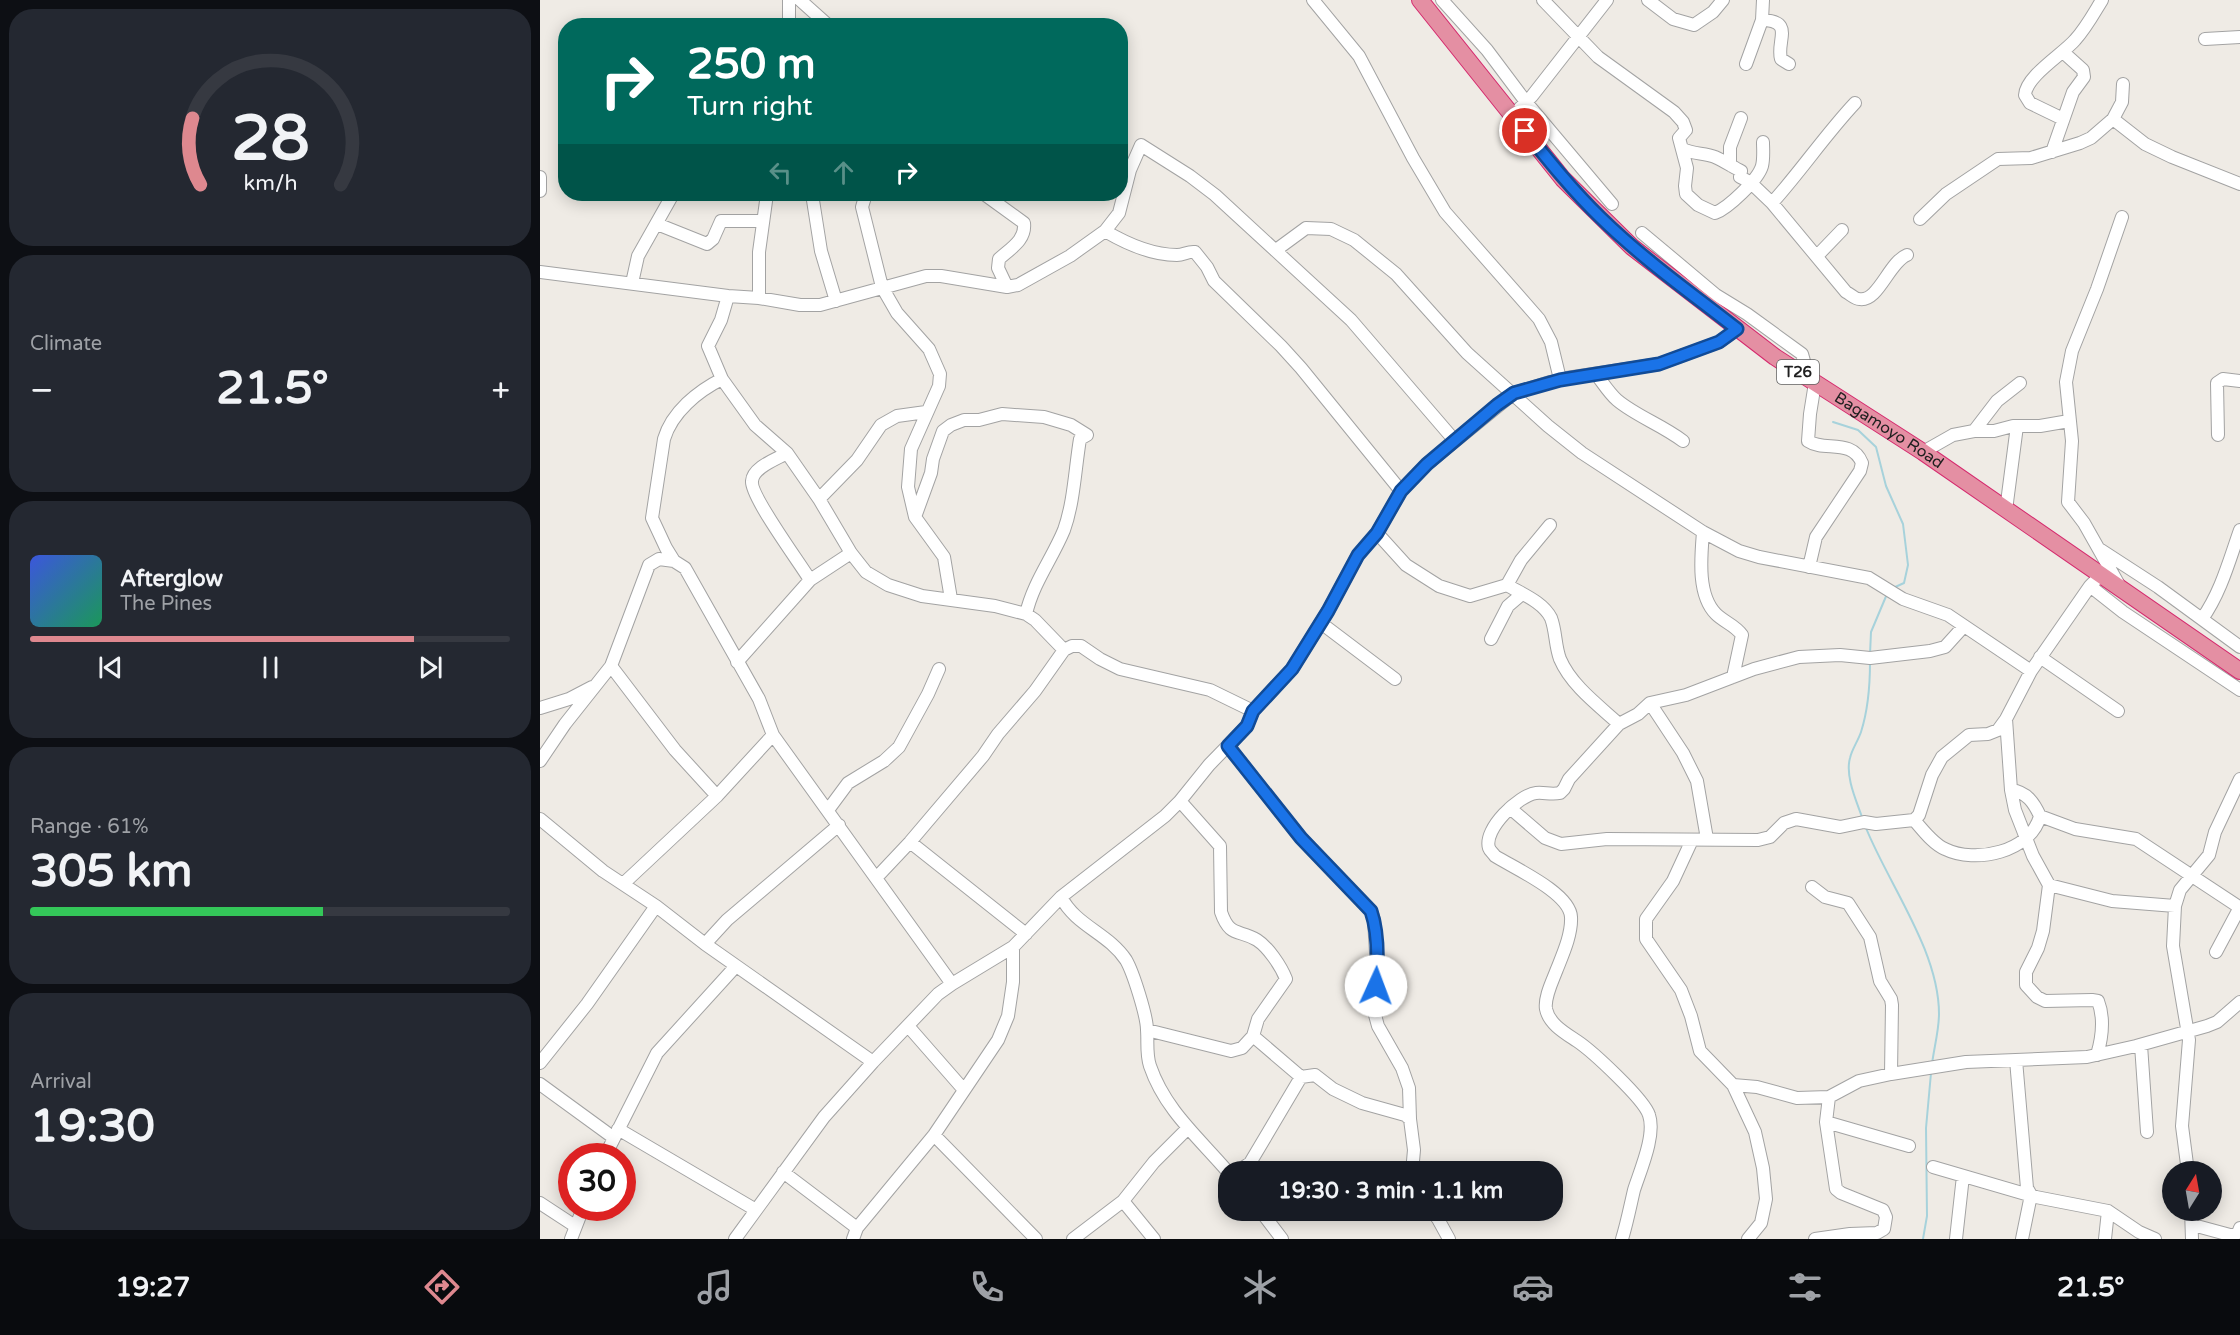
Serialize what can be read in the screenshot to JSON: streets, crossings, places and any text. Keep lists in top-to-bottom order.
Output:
{
  "streets": {
    "highway": ["T26", "Bagamoyo Road"]
  },
  "north": "top",
  "page": {
    "turn": ["250 m", "Turn right"],
    "tile": [
      "Climate",
      ["Range · 61%", "305 km"],
      ["Arrival", "19:30"]
    ],
    "heat": ["−", "21.5°", "+"],
    "song": ["Afterglow", "The Pines"],
    "limit": "30",
    "trip": "19:30 · 3 min · 1.1 km",
    "tabs": ["19:27", "21.5°"],
    "gauge": ["28", "km/h"]
  }
}
